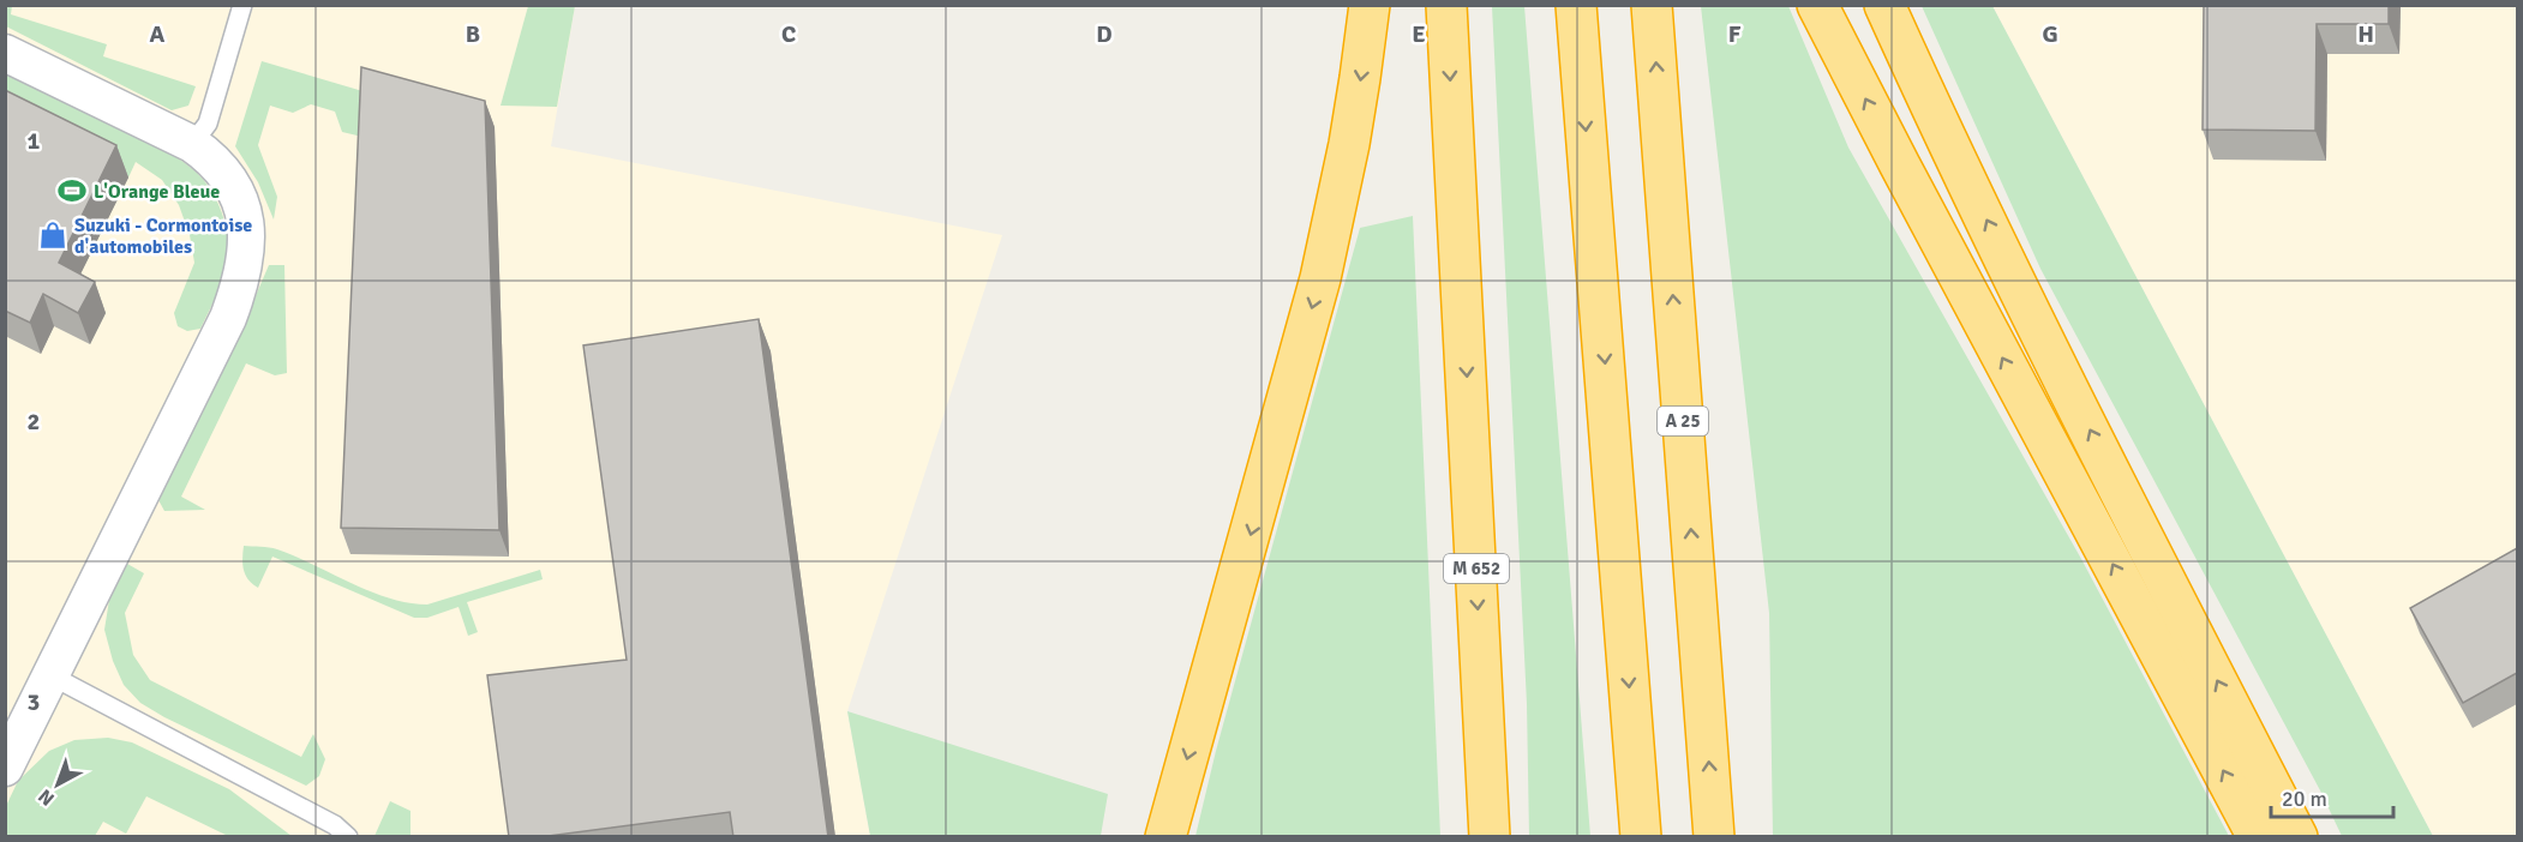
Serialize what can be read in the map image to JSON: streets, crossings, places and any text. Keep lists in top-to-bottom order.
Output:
{
  "streets": {
    "highway": ["A 25", "M 652"]
  },
  "places": {
    "sports": ["L'Orange Bleue"],
    "shop": ["Suzuki - Cormontoise d'automobiles"]
  },
  "scale_bar": "20 m",
  "north": "bottom left",
  "grid": {
    "columns": [
      "A",
      "B",
      "C",
      "D",
      "E",
      "F",
      "G",
      "H"
    ],
    "rows": ["1", "2", "3"]
  }
}
